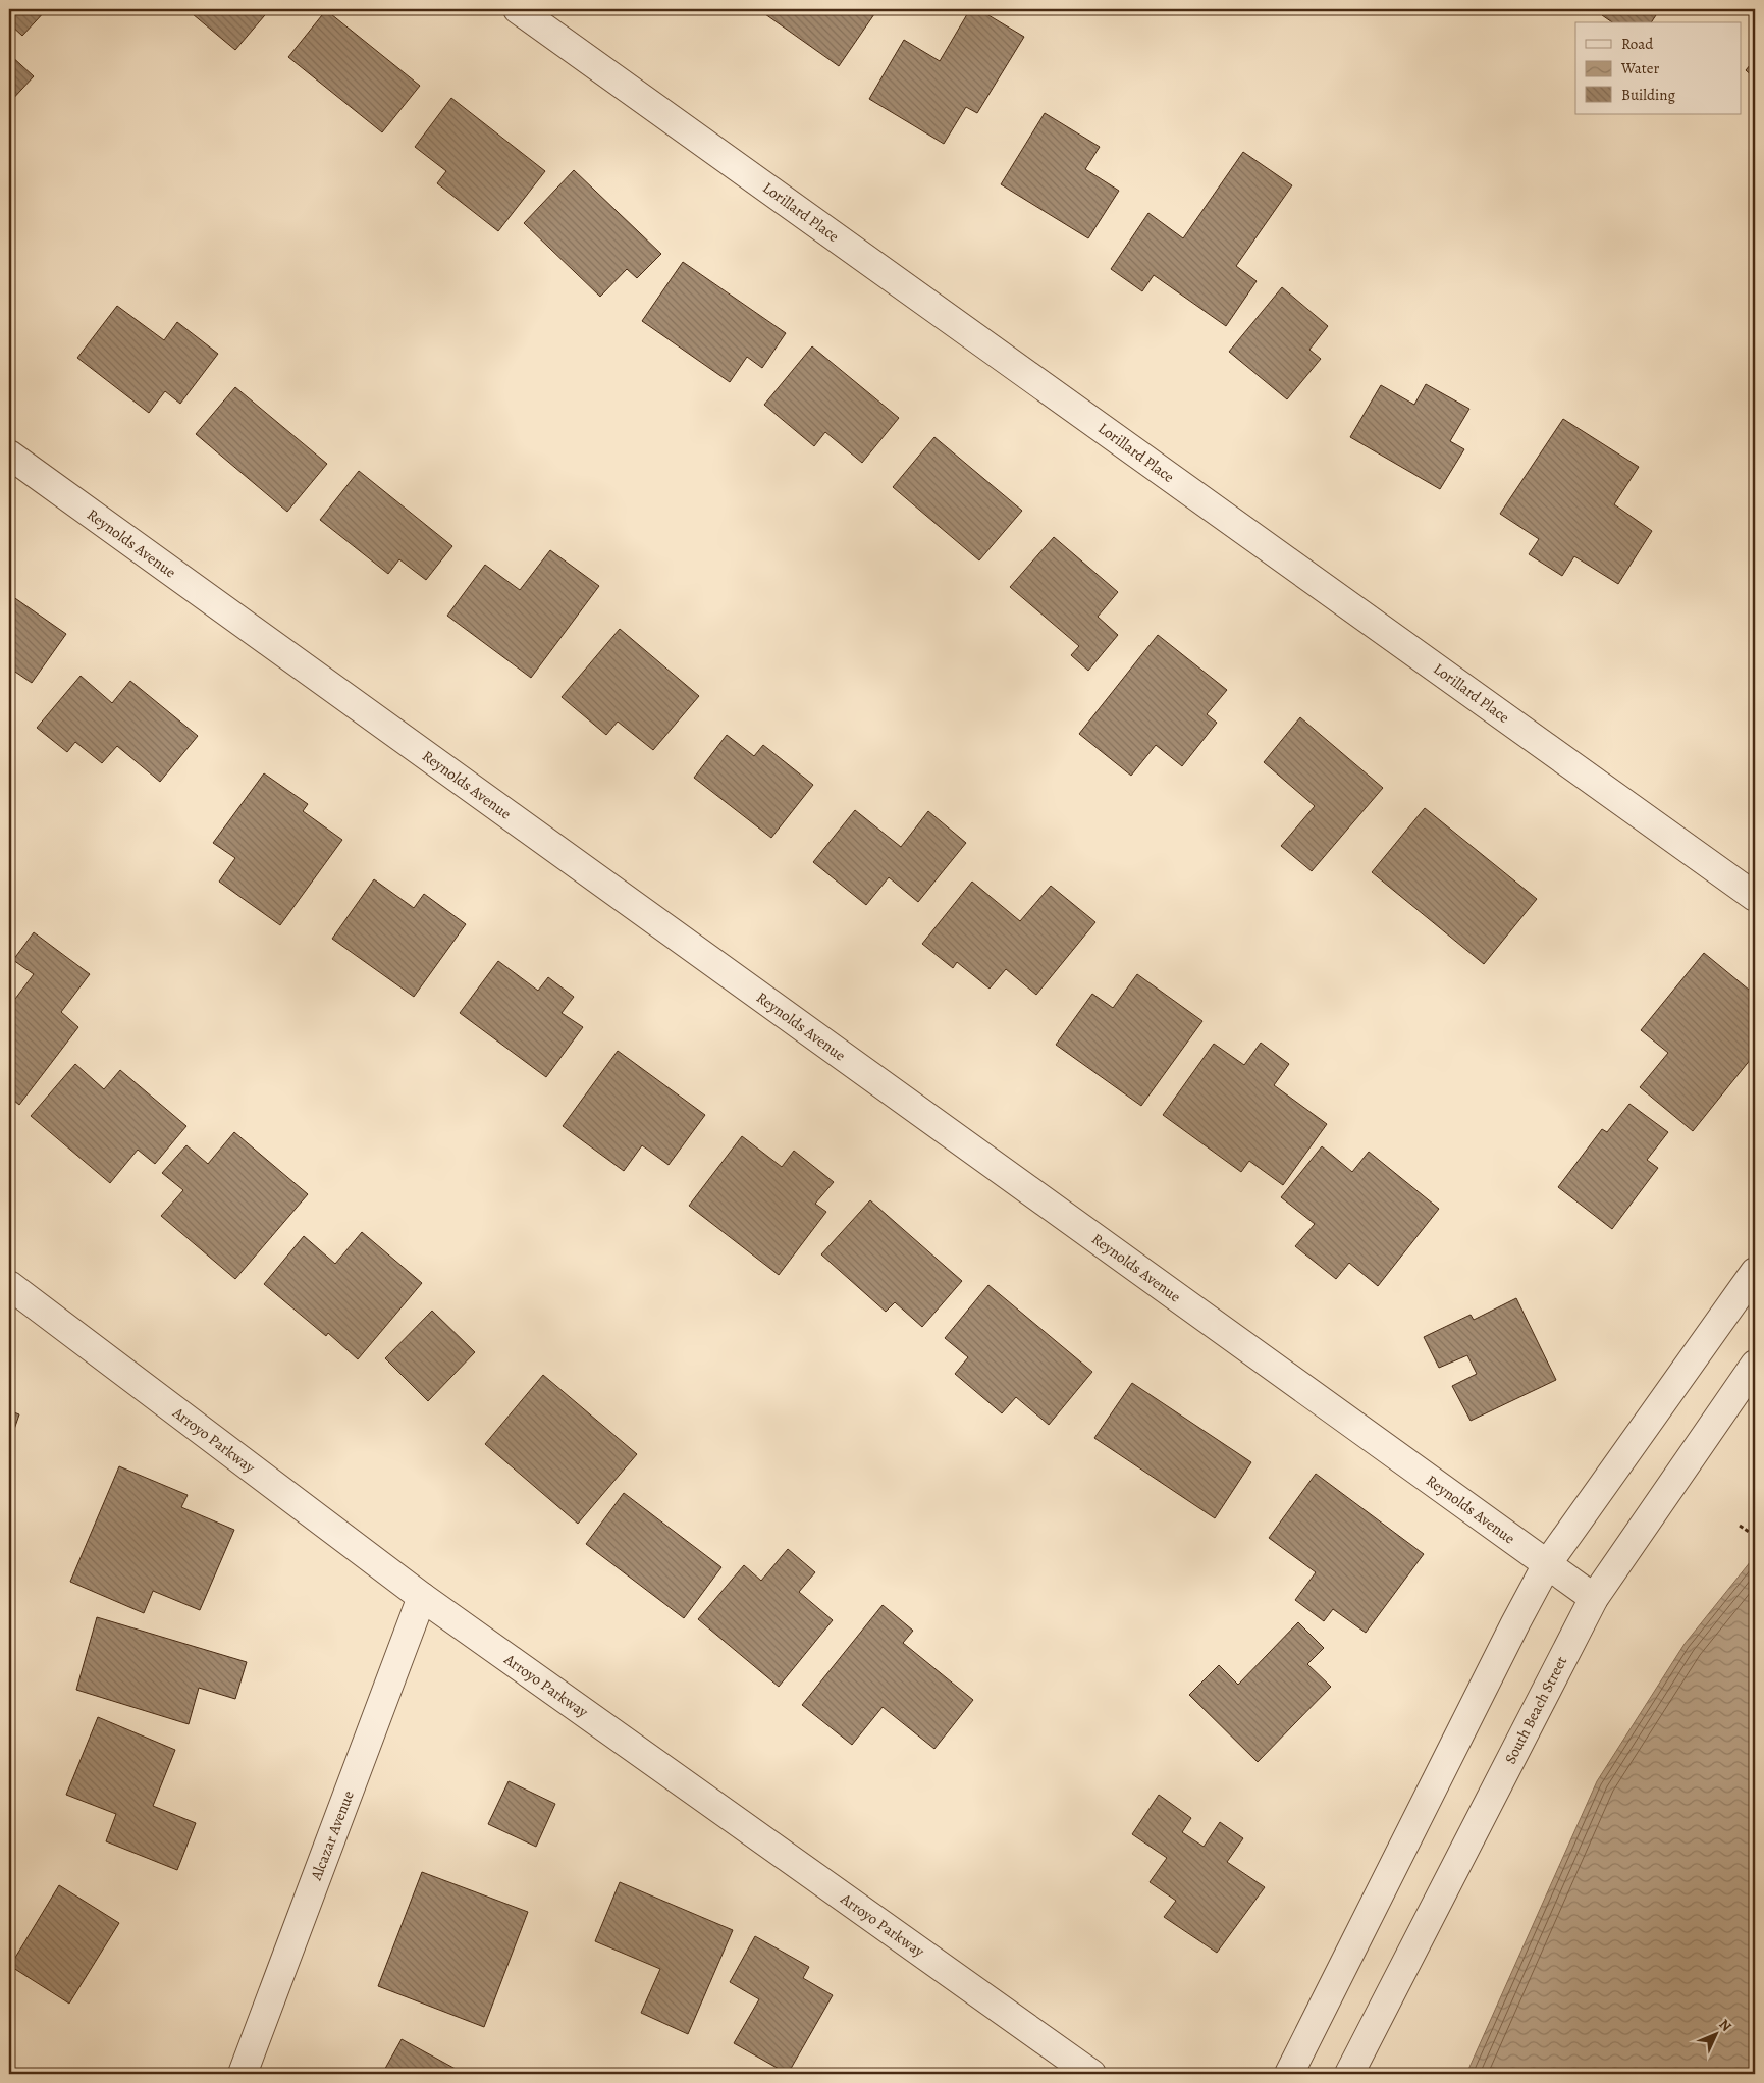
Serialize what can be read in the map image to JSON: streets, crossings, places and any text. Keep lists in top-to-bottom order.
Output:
{
  "streets": {
    "street": [
      "Lorillard Place",
      "Reynolds Avenue",
      "Arroyo Parkway",
      "South Beach Street",
      "Alcazar Avenue"
    ]
  },
  "crossings": [
    ["Reynolds Avenue", "South Beach Street"],
    ["Arroyo Parkway", "Alcazar Avenue"]
  ],
  "legend": ["Road", "Water", "Building"],
  "north": "top right"
}
